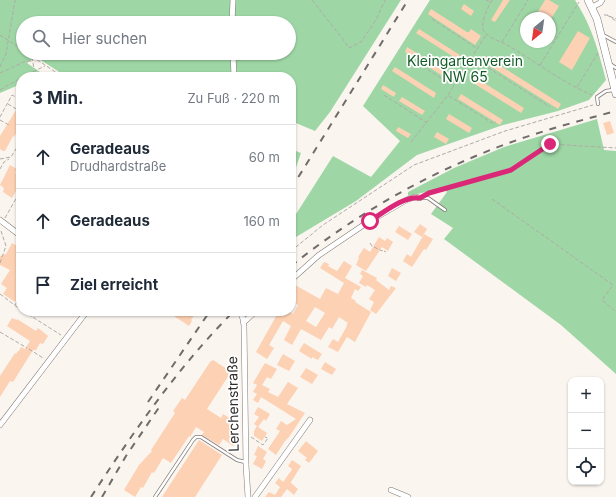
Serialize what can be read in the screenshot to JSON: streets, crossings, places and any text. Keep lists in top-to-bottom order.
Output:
{
  "streets": {
    "street": ["Lerchenstraße"]
  },
  "parks": ["Kleingartenverein NW 65"],
  "north": "bottom left",
  "page": {
    "search": "Hier suchen",
    "heading": ["3 Min.", "Zu Fuß · 220 m"],
    "list": [
      ["Geradeaus", "Drudhardstraße", "60 m"],
      ["Geradeaus", "160 m"],
      "Ziel erreicht"
    ],
    "map_buttons": ["+", "−"]
  }
}
